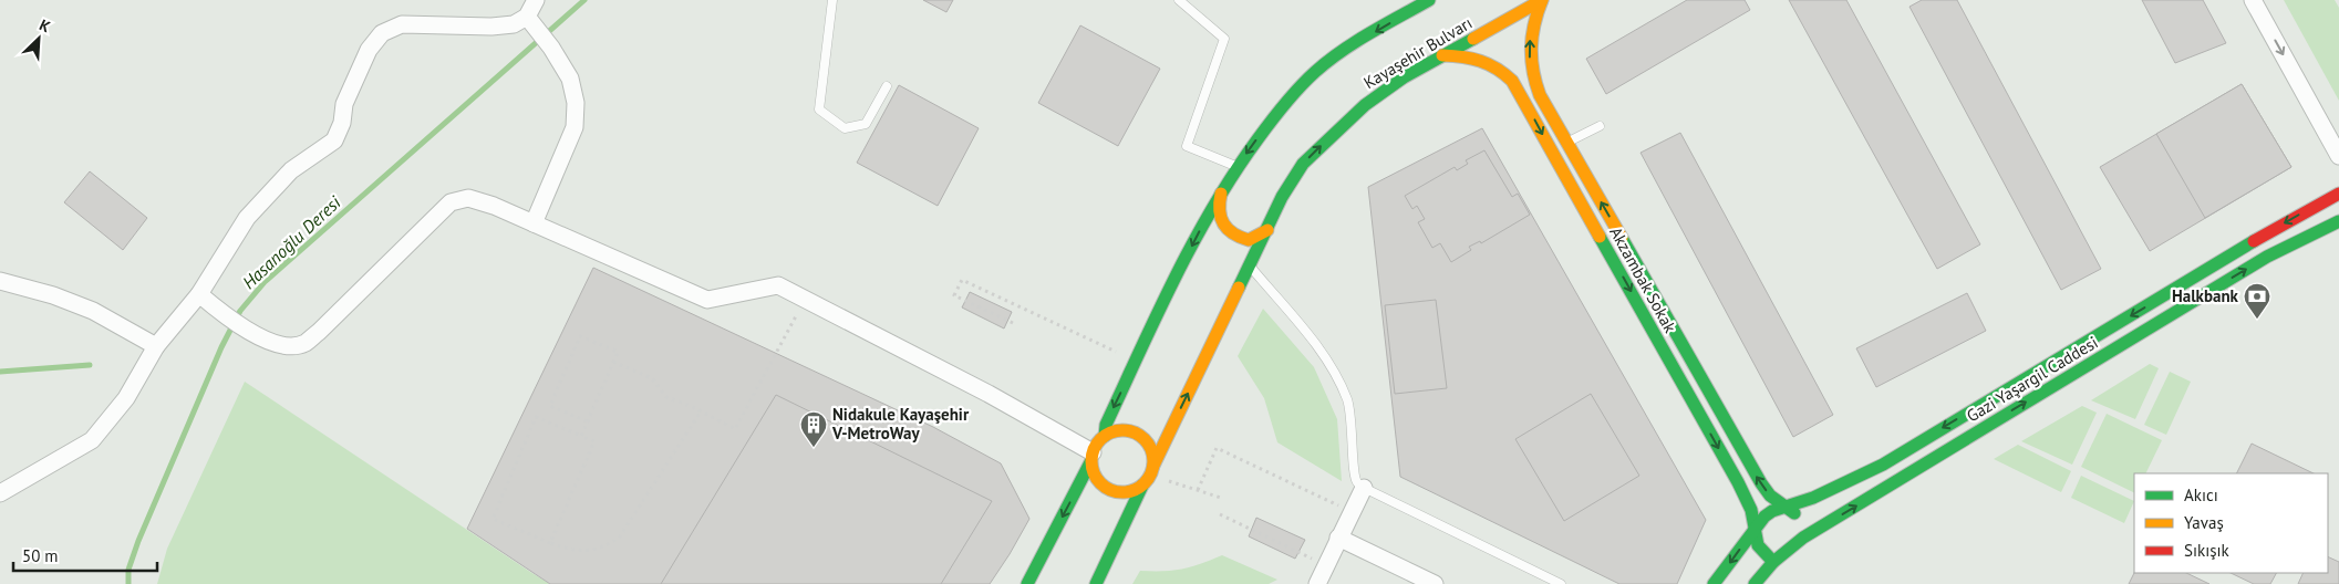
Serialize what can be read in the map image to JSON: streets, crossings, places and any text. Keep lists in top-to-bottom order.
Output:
{
  "streets": {
    "street": ["Kayaşehir Bulvarı", "Akzambak Sokak", "Gazi Yaşargil Caddesi"]
  },
  "crossings": [
    ["Kayaşehir Bulvarı", "Akzambak Sokak"],
    ["Akzambak Sokak", "Gazi Yaşargil Caddesi"]
  ],
  "water": ["Hasanoğlu Deresi"],
  "places": {
    "bank": ["Halkbank"],
    "building": ["Nidakule Kayaşehir V-MetroWay"]
  },
  "legend": ["Akıcı", "Yavaş", "Sıkışık"],
  "scale_bar": "50 m",
  "north": "top right"
}
